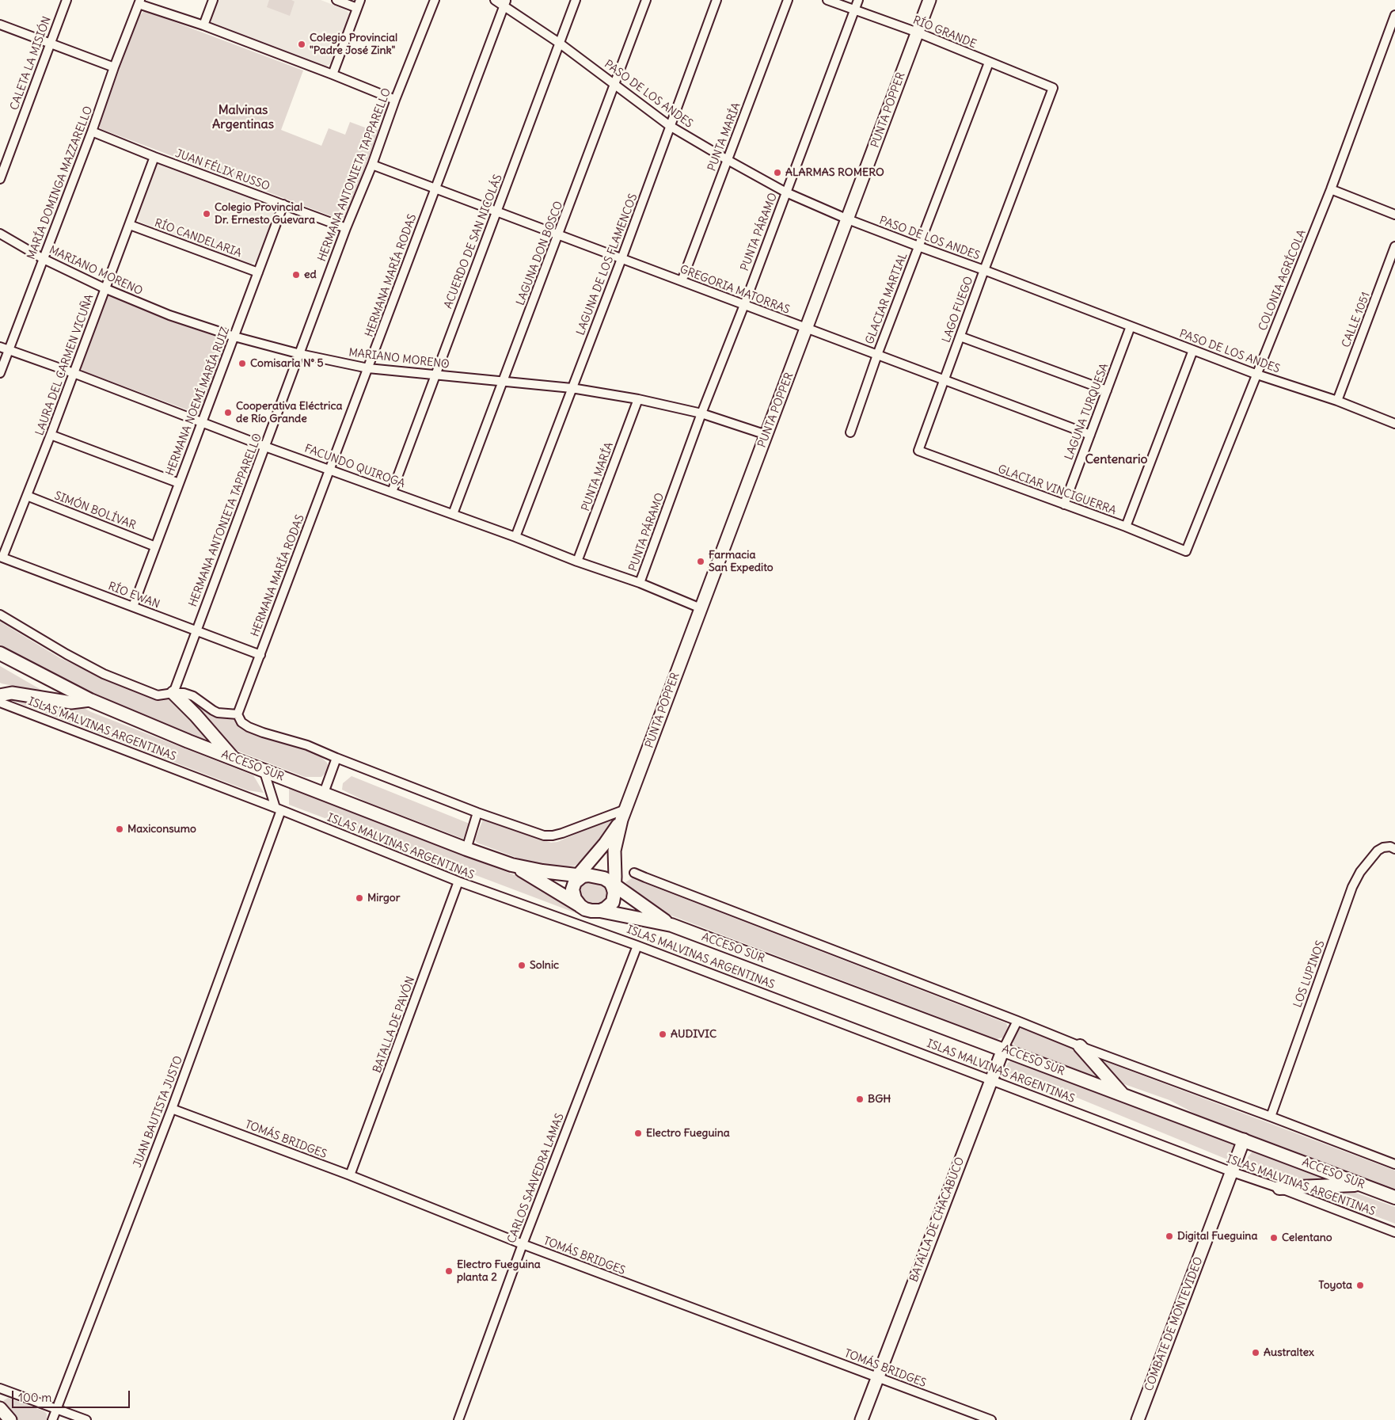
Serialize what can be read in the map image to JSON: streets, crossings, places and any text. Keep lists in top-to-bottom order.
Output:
{
  "streets": {
    "main road": ["ACCESO SUR"],
    "street": [
      "RÍO GRANDE",
      "CALETA LA MISIÓN",
      "PASO DE LOS ANDES",
      "PUNTA POPPER",
      "PUNTA MARÍA",
      "JUAN FÉLIX RUSSO",
      "HERMANA ANTONIETA TAPPARELLO",
      "MARÍA DOMINGA MAZZARELLO",
      "PUNTA PÁRAMO",
      "RÍO CANDELARIA",
      "ACUERDO DE SAN NICOLÁS",
      "LAGUNA DON BOSCO",
      "LAGUNA DE LOS FLAMENCOS",
      "MARIANO MORENO",
      "HERMANA MARÍA RODAS",
      "COLONIA AGRÍCOLA",
      "GREGORIA MATORRAS",
      "GLACIAR MARTIAL",
      "LAGO FUEGO",
      "CALLE 1051",
      "LAURA DEL CARMEN VICUÑA",
      "HERMANA NOEMÍ MARÍA RUIZ",
      "LAGUNA TURQUESA",
      "FACUNDO QUIROGA",
      "GLACIAR VINCIGUERRA",
      "SIMÓN BOLÍVAR",
      "RÍO EWAN",
      "ISLAS MALVINAS ARGENTINAS",
      "LOS LUPINOS",
      "BATALLA DE PAVÓN",
      "JUAN BAUTISTA JUSTO",
      "TOMÁS BRIDGES",
      "CARLOS SAAVEDRA LAMAS",
      "BATALLA DE CHACABUCO",
      "COMBATE DE MONTEVIDEO"
    ]
  },
  "crossings": [
    ["RÍO GRANDE", "PUNTA POPPER"],
    ["RÍO GRANDE", "PUNTA PÁRAMO"],
    ["RÍO GRANDE", "GLACIAR MARTIAL"],
    ["RÍO GRANDE", "LAGO FUEGO"],
    ["PASO DE LOS ANDES", "PUNTA POPPER"],
    ["PASO DE LOS ANDES", "PUNTA MARÍA"],
    ["PASO DE LOS ANDES", "PUNTA PÁRAMO"],
    ["PASO DE LOS ANDES", "ACUERDO DE SAN NICOLÁS"],
    ["PASO DE LOS ANDES", "LAGUNA DON BOSCO"],
    ["PASO DE LOS ANDES", "LAGUNA DE LOS FLAMENCOS"],
    ["PASO DE LOS ANDES", "HERMANA MARÍA RODAS"],
    ["PASO DE LOS ANDES", "COLONIA AGRÍCOLA"],
    ["PASO DE LOS ANDES", "GLACIAR MARTIAL"],
    ["PASO DE LOS ANDES", "LAGO FUEGO"],
    ["PASO DE LOS ANDES", "CALLE 1051"],
    ["PASO DE LOS ANDES", "LAGUNA TURQUESA"],
    ["PUNTA POPPER", "MARIANO MORENO"],
    ["PUNTA POPPER", "GREGORIA MATORRAS"],
    ["PUNTA POPPER", "FACUNDO QUIROGA"],
    ["PUNTA POPPER", "ACCESO SUR"],
    ["PUNTA MARÍA", "MARIANO MORENO"],
    ["PUNTA MARÍA", "GREGORIA MATORRAS"],
    ["PUNTA MARÍA", "FACUNDO QUIROGA"],
    ["JUAN FÉLIX RUSSO", "HERMANA ANTONIETA TAPPARELLO"],
    ["JUAN FÉLIX RUSSO", "MARÍA DOMINGA MAZZARELLO"],
    ["JUAN FÉLIX RUSSO", "LAURA DEL CARMEN VICUÑA"],
    ["JUAN FÉLIX RUSSO", "HERMANA NOEMÍ MARÍA RUIZ"],
    ["HERMANA ANTONIETA TAPPARELLO", "MARIANO MORENO"],
    ["HERMANA ANTONIETA TAPPARELLO", "GREGORIA MATORRAS"],
    ["HERMANA ANTONIETA TAPPARELLO", "FACUNDO QUIROGA"],
    ["HERMANA ANTONIETA TAPPARELLO", "RÍO EWAN"],
    ["MARÍA DOMINGA MAZZARELLO", "MARIANO MORENO"],
    ["MARÍA DOMINGA MAZZARELLO", "FACUNDO QUIROGA"],
    ["PUNTA PÁRAMO", "MARIANO MORENO"],
    ["PUNTA PÁRAMO", "GREGORIA MATORRAS"],
    ["PUNTA PÁRAMO", "FACUNDO QUIROGA"],
    ["RÍO CANDELARIA", "LAURA DEL CARMEN VICUÑA"],
    ["RÍO CANDELARIA", "HERMANA NOEMÍ MARÍA RUIZ"],
    ["ACUERDO DE SAN NICOLÁS", "MARIANO MORENO"],
    ["ACUERDO DE SAN NICOLÁS", "GREGORIA MATORRAS"],
    ["ACUERDO DE SAN NICOLÁS", "FACUNDO QUIROGA"],
    ["LAGUNA DON BOSCO", "MARIANO MORENO"],
    ["LAGUNA DON BOSCO", "GREGORIA MATORRAS"],
    ["LAGUNA DON BOSCO", "FACUNDO QUIROGA"],
    ["LAGUNA DE LOS FLAMENCOS", "MARIANO MORENO"],
    ["LAGUNA DE LOS FLAMENCOS", "GREGORIA MATORRAS"],
    ["LAGUNA DE LOS FLAMENCOS", "FACUNDO QUIROGA"],
    ["MARIANO MORENO", "HERMANA MARÍA RODAS"],
    ["MARIANO MORENO", "LAURA DEL CARMEN VICUÑA"],
    ["MARIANO MORENO", "HERMANA NOEMÍ MARÍA RUIZ"],
    ["HERMANA MARÍA RODAS", "GREGORIA MATORRAS"],
    ["HERMANA MARÍA RODAS", "FACUNDO QUIROGA"],
    ["HERMANA MARÍA RODAS", "RÍO EWAN"],
    ["COLONIA AGRÍCOLA", "GLACIAR VINCIGUERRA"],
    ["GREGORIA MATORRAS", "GLACIAR MARTIAL"],
    ["GREGORIA MATORRAS", "LAGO FUEGO"],
    ["GREGORIA MATORRAS", "LAGUNA TURQUESA"],
    ["LAGO FUEGO", "GLACIAR VINCIGUERRA"],
    ["LAURA DEL CARMEN VICUÑA", "FACUNDO QUIROGA"],
    ["LAURA DEL CARMEN VICUÑA", "SIMÓN BOLÍVAR"],
    ["LAURA DEL CARMEN VICUÑA", "RÍO EWAN"],
    ["HERMANA NOEMÍ MARÍA RUIZ", "FACUNDO QUIROGA"],
    ["HERMANA NOEMÍ MARÍA RUIZ", "SIMÓN BOLÍVAR"],
    ["HERMANA NOEMÍ MARÍA RUIZ", "RÍO EWAN"],
    ["LAGUNA TURQUESA", "GLACIAR VINCIGUERRA"],
    ["ISLAS MALVINAS ARGENTINAS", "BATALLA DE PAVÓN"],
    ["ISLAS MALVINAS ARGENTINAS", "JUAN BAUTISTA JUSTO"],
    ["ISLAS MALVINAS ARGENTINAS", "CARLOS SAAVEDRA LAMAS"],
    ["ISLAS MALVINAS ARGENTINAS", "BATALLA DE CHACABUCO"],
    ["ISLAS MALVINAS ARGENTINAS", "COMBATE DE MONTEVIDEO"],
    ["ACCESO SUR", "BATALLA DE CHACABUCO"],
    ["ACCESO SUR", "COMBATE DE MONTEVIDEO"],
    ["BATALLA DE PAVÓN", "TOMÁS BRIDGES"],
    ["JUAN BAUTISTA JUSTO", "TOMÁS BRIDGES"],
    ["TOMÁS BRIDGES", "CARLOS SAAVEDRA LAMAS"],
    ["TOMÁS BRIDGES", "BATALLA DE CHACABUCO"]
  ],
  "districts": ["Malvinas Argentinas", "Centenario"],
  "places": [
    "Colegio Provincial \"Padre José Zink\"",
    "ALARMAS ROMERO",
    "Colegio Provincial Dr. Ernesto Guevara",
    "ed",
    "Comisaría N° 5",
    "Cooperativa Eléctrica de Río Grande",
    "Farmacia San Expedito",
    "Maxiconsumo",
    "Mirgor",
    "Solnic",
    "AUDIVIC",
    "BGH",
    "Electro Fueguina",
    "Digital Fueguina",
    "Celentano",
    "Electro Fueguina planta 2",
    "Toyota",
    "Australtex"
  ],
  "scale_bar": "100 m"
}
